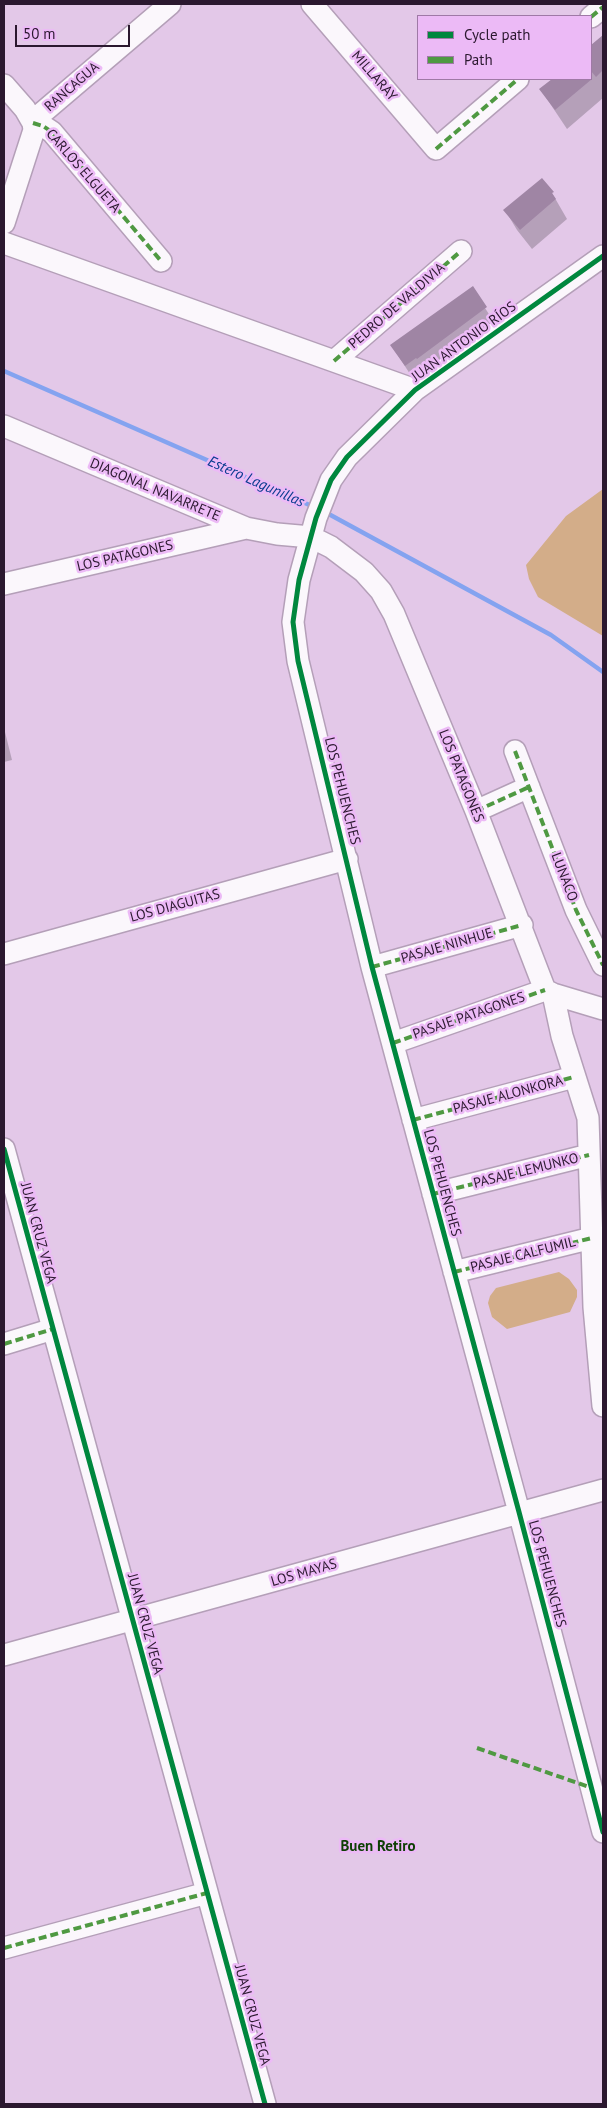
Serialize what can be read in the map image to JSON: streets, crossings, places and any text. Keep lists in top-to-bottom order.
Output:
{
  "streets": {
    "street": [
      "MILLARAY",
      "RANCAGUA",
      "CARLOS ELGUETA",
      "PEDRO DE VALDIVIA",
      "JUAN ANTONIO RÍOS",
      "DIAGONAL NAVARRETE",
      "LOS PATAGONES",
      "LOS PEHUENCHES",
      "LUNACO",
      "LOS DIAGUITAS",
      "PASAJE NINHUE",
      "PASAJE PATAGONES",
      "PASAJE ALONKORA",
      "PASAJE LEMUNKO",
      "JUAN CRUZ VEGA",
      "PASAJE CALFUMIL",
      "LOS MAYAS"
    ]
  },
  "crossings": [
    ["RANCAGUA", "CARLOS ELGUETA"],
    ["PEDRO DE VALDIVIA", "JUAN ANTONIO RÍOS"],
    ["JUAN ANTONIO RÍOS", "DIAGONAL NAVARRETE"],
    ["JUAN ANTONIO RÍOS", "LOS PATAGONES"],
    ["JUAN ANTONIO RÍOS", "LOS PEHUENCHES"],
    ["DIAGONAL NAVARRETE", "LOS PATAGONES"],
    ["DIAGONAL NAVARRETE", "LOS PEHUENCHES"],
    ["LOS PATAGONES", "LOS PEHUENCHES"],
    ["LOS PATAGONES", "PASAJE NINHUE"],
    ["LOS PATAGONES", "PASAJE PATAGONES"],
    ["LOS PATAGONES", "PASAJE ALONKORA"],
    ["LOS PATAGONES", "PASAJE LEMUNKO"],
    ["LOS PATAGONES", "PASAJE CALFUMIL"],
    ["LOS PEHUENCHES", "LOS DIAGUITAS"],
    ["LOS PEHUENCHES", "PASAJE NINHUE"],
    ["LOS PEHUENCHES", "PASAJE PATAGONES"],
    ["LOS PEHUENCHES", "PASAJE ALONKORA"],
    ["LOS PEHUENCHES", "PASAJE LEMUNKO"],
    ["LOS PEHUENCHES", "PASAJE CALFUMIL"],
    ["LOS PEHUENCHES", "LOS MAYAS"],
    ["JUAN CRUZ VEGA", "LOS MAYAS"]
  ],
  "districts": ["Buen Retiro"],
  "water": ["Estero Lagunillas"],
  "legend": ["Cycle path", "Path"],
  "scale_bar": "50 m"
}
